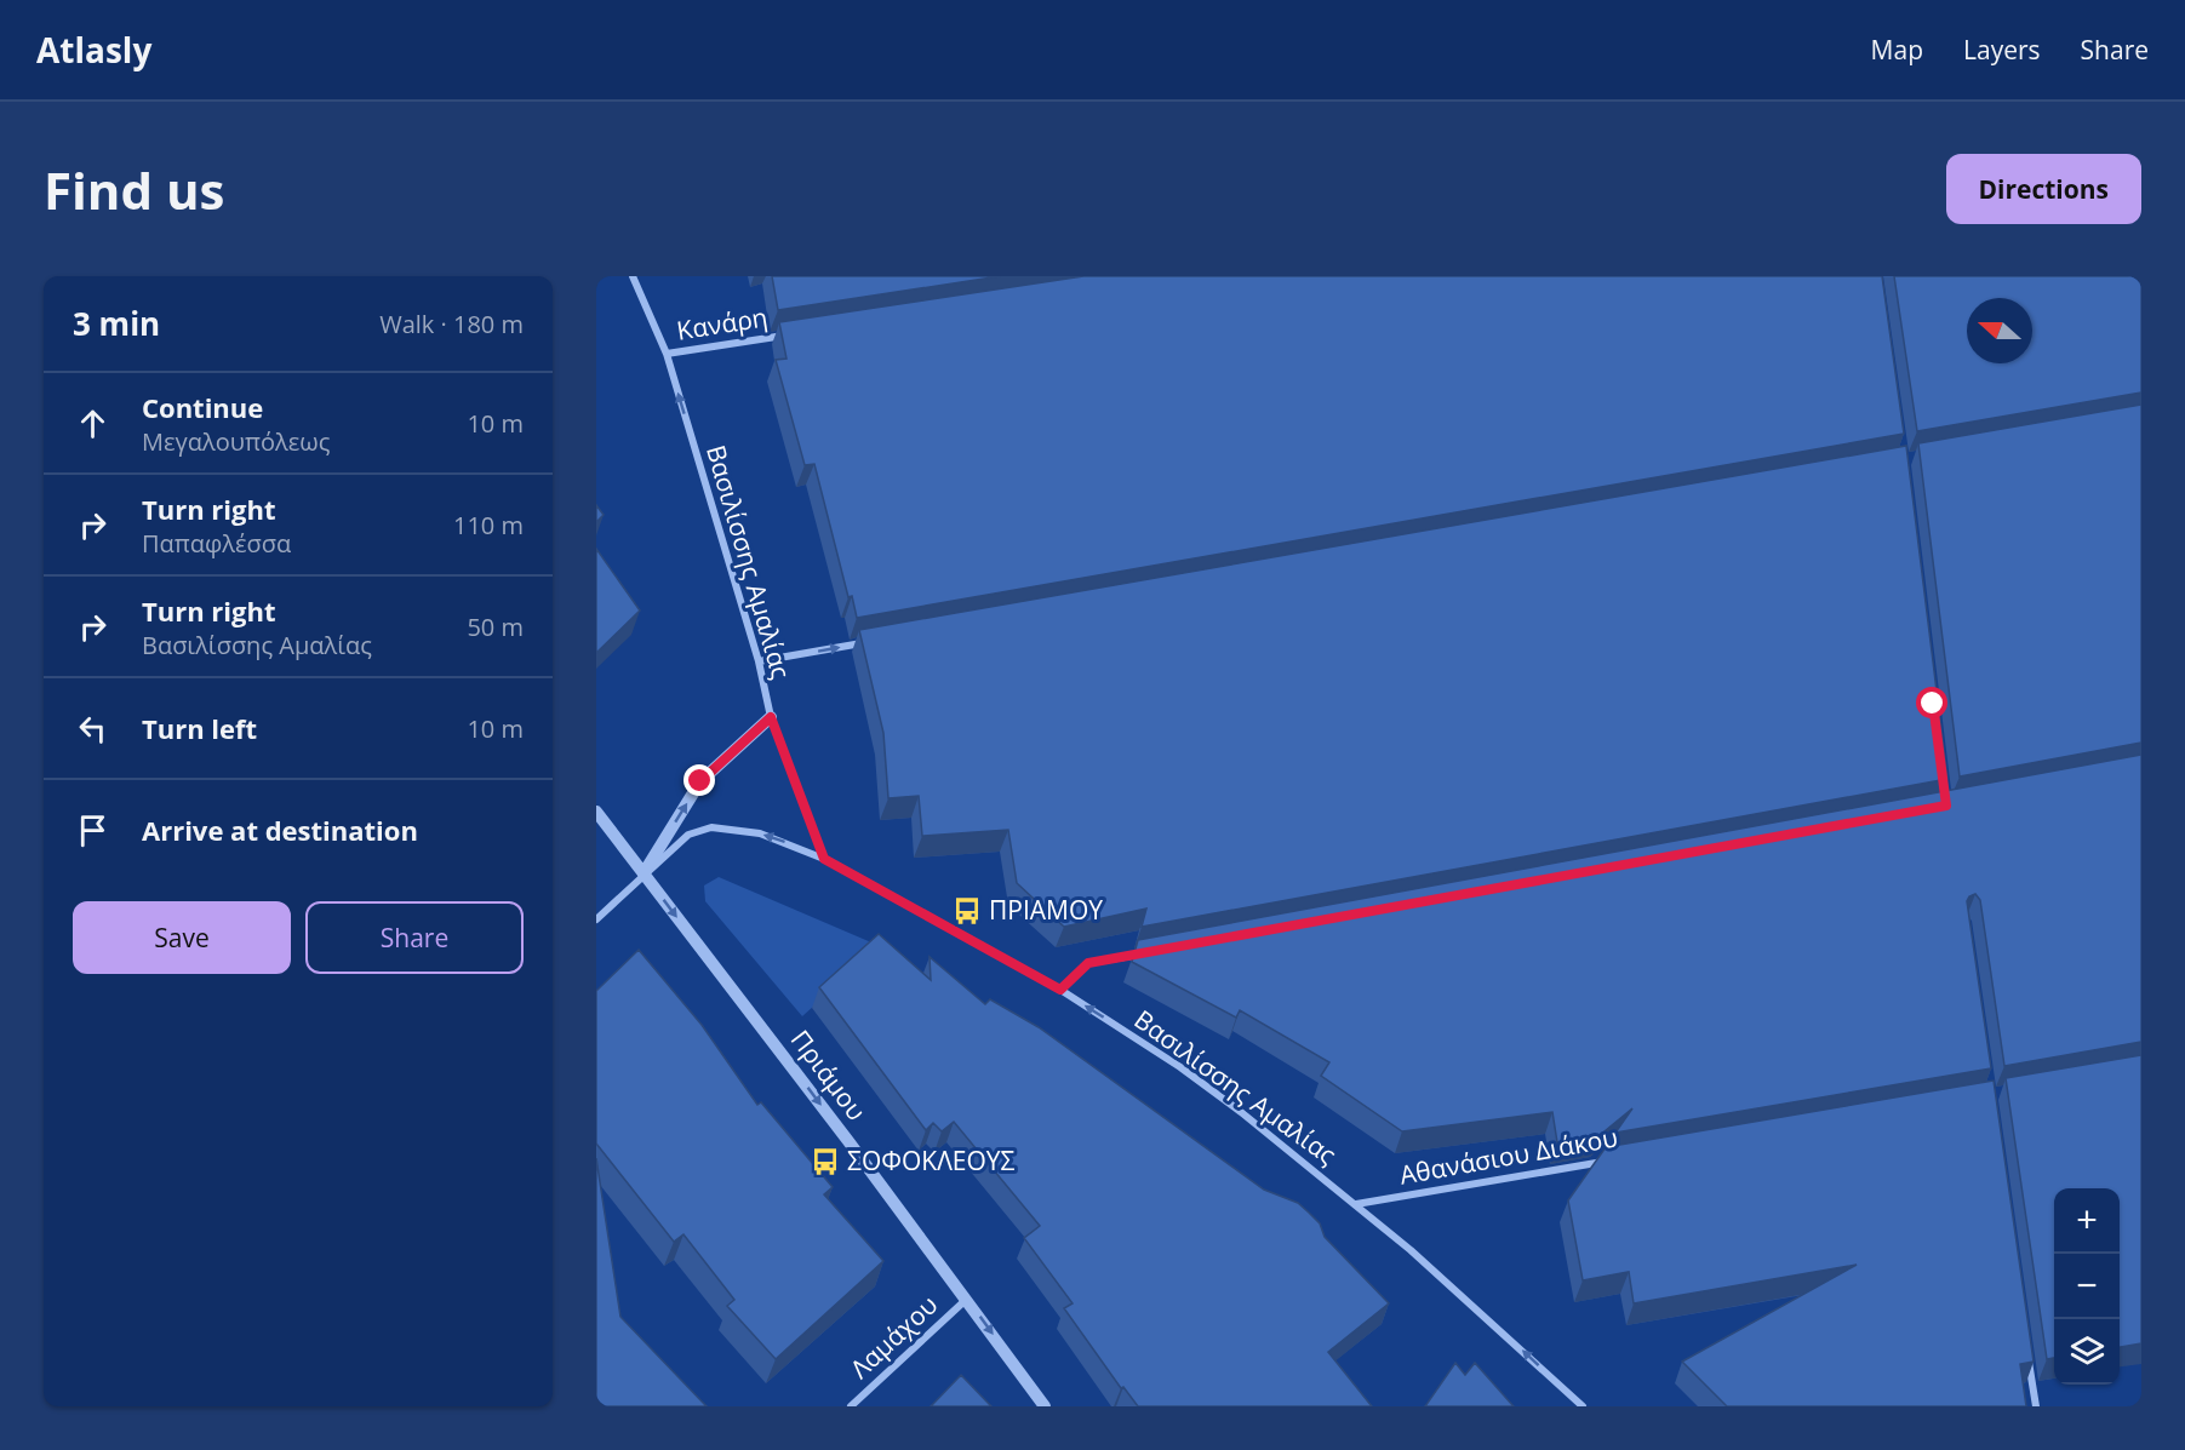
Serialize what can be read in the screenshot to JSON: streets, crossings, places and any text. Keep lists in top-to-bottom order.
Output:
{
  "streets": {
    "street": [
      "Κανάρη",
      "Βασιλίσσης Αμαλίας",
      "Πριάμου",
      "Αθανάσιου Διάκου",
      "Λαμάχου"
    ]
  },
  "crossings": [
    ["Κανάρη", "Βασιλίσσης Αμαλίας"],
    ["Βασιλίσσης Αμαλίας", "Πριάμου"],
    ["Βασιλίσσης Αμαλίας", "Αθανάσιου Διάκου"],
    ["Πριάμου", "Λαμάχου"]
  ],
  "one_way": ["Βασιλίσσης Αμαλίας", "Πριάμου"],
  "places": {
    "bus stop": ["ΠΡΙΑΜΟΥ", "ΣΟΦΟΚΛΕΟΥΣ"]
  },
  "north": "left",
  "page": {
    "header": "Atlasly",
    "nav": ["Map", "Layers", "Share"],
    "buttons": [
      "Directions",
      ["Save", "Share"]
    ],
    "title": "Find us",
    "heading": ["3 min", "Walk · 180 m"],
    "list": [
      ["Continue", "Μεγαλουπόλεως", "10 m"],
      ["Turn right", "Παπαφλέσσα", "110 m"],
      ["Turn right", "Βασιλίσσης Αμαλίας", "50 m"],
      ["Turn left", "10 m"],
      "Arrive at destination"
    ],
    "map_buttons": ["+", "−"]
  }
}
